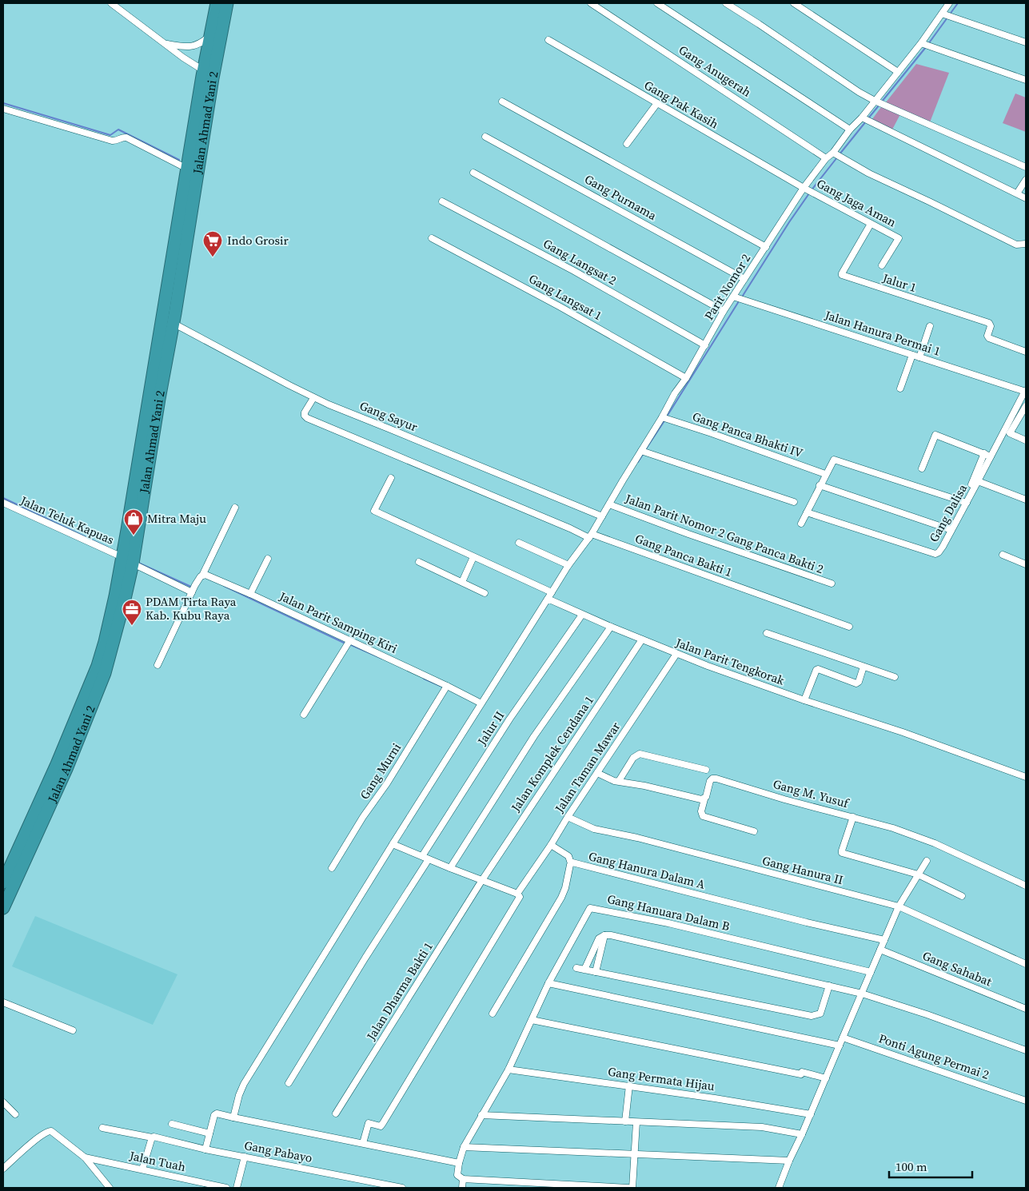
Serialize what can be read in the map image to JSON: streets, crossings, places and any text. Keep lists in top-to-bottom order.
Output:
{
  "streets": {
    "highway": ["Jalan Ahmad Yani 2"],
    "street": [
      "Gang Anugerah",
      "Gang Pak Kasih",
      "Gang Purnama",
      "Gang Jaga Aman",
      "Gang Langsat 2",
      "Jalur 1",
      "Parit Nomor 2",
      "Gang Langsat 1",
      "Jalan Hanura Permai 1",
      "Gang Sayur",
      "Gang Panca Bhakti IV",
      "Gang Dalisa",
      "Jalan Teluk Kapuas",
      "Jalan Parit Nomor 2 Gang Panca Bakti 2",
      "Gang Panca Bakti 1",
      "Jalan Parit Samping Kiri",
      "Jalan Parit Tengkorak",
      "Jalur II",
      "Jalan Komplek Cendana 1",
      "Jalan Taman Mawar",
      "Gang Murni",
      "Gang M. Yusuf",
      "Gang Hanura Dalam A",
      "Gang Hanura II",
      "Gang Hanuara Dalam B",
      "Gang Sahabat",
      "Jalan Dharma Bakti 1",
      "Ponti Agung Permai 2",
      "Gang Permata Hijau",
      "Gang Pabayo",
      "Jalan Tuah"
    ]
  },
  "crossings": [
    ["Gang Anugerah", "Parit Nomor 2"],
    ["Gang Pak Kasih", "Gang Jaga Aman"],
    ["Gang Pak Kasih", "Parit Nomor 2"],
    ["Jalan Ahmad Yani 2", "Gang Sayur"],
    ["Jalan Ahmad Yani 2", "Jalan Teluk Kapuas"],
    ["Gang Purnama", "Parit Nomor 2"],
    ["Gang Jaga Aman", "Jalur 1"],
    ["Gang Jaga Aman", "Parit Nomor 2"],
    ["Gang Langsat 2", "Parit Nomor 2"],
    ["Parit Nomor 2", "Gang Langsat 1"],
    ["Parit Nomor 2", "Jalan Hanura Permai 1"],
    ["Parit Nomor 2", "Gang Sayur"],
    ["Parit Nomor 2", "Gang Panca Bhakti IV"],
    ["Parit Nomor 2", "Jalan Parit Nomor 2 Gang Panca Bakti 2"],
    ["Parit Nomor 2", "Gang Panca Bakti 1"],
    ["Parit Nomor 2", "Jalan Parit Tengkorak"],
    ["Gang Sayur", "Gang Panca Bakti 1"],
    ["Jalan Parit Samping Kiri", "Gang Murni"],
    ["Jalan Parit Tengkorak", "Jalur II"],
    ["Jalan Parit Tengkorak", "Jalan Komplek Cendana 1"],
    ["Jalan Parit Tengkorak", "Jalan Taman Mawar"],
    ["Jalan Komplek Cendana 1", "Jalan Dharma Bakti 1"],
    ["Jalan Taman Mawar", "Gang Hanura II"],
    ["Gang Hanuara Dalam B", "Gang Permata Hijau"]
  ],
  "places": {
    "supermarket": ["Indo Grosir"],
    "shop": ["Mitra Maju"],
    "office": ["PDAM Tirta Raya Kab. Kubu Raya"]
  },
  "scale_bar": "100 m"
}
